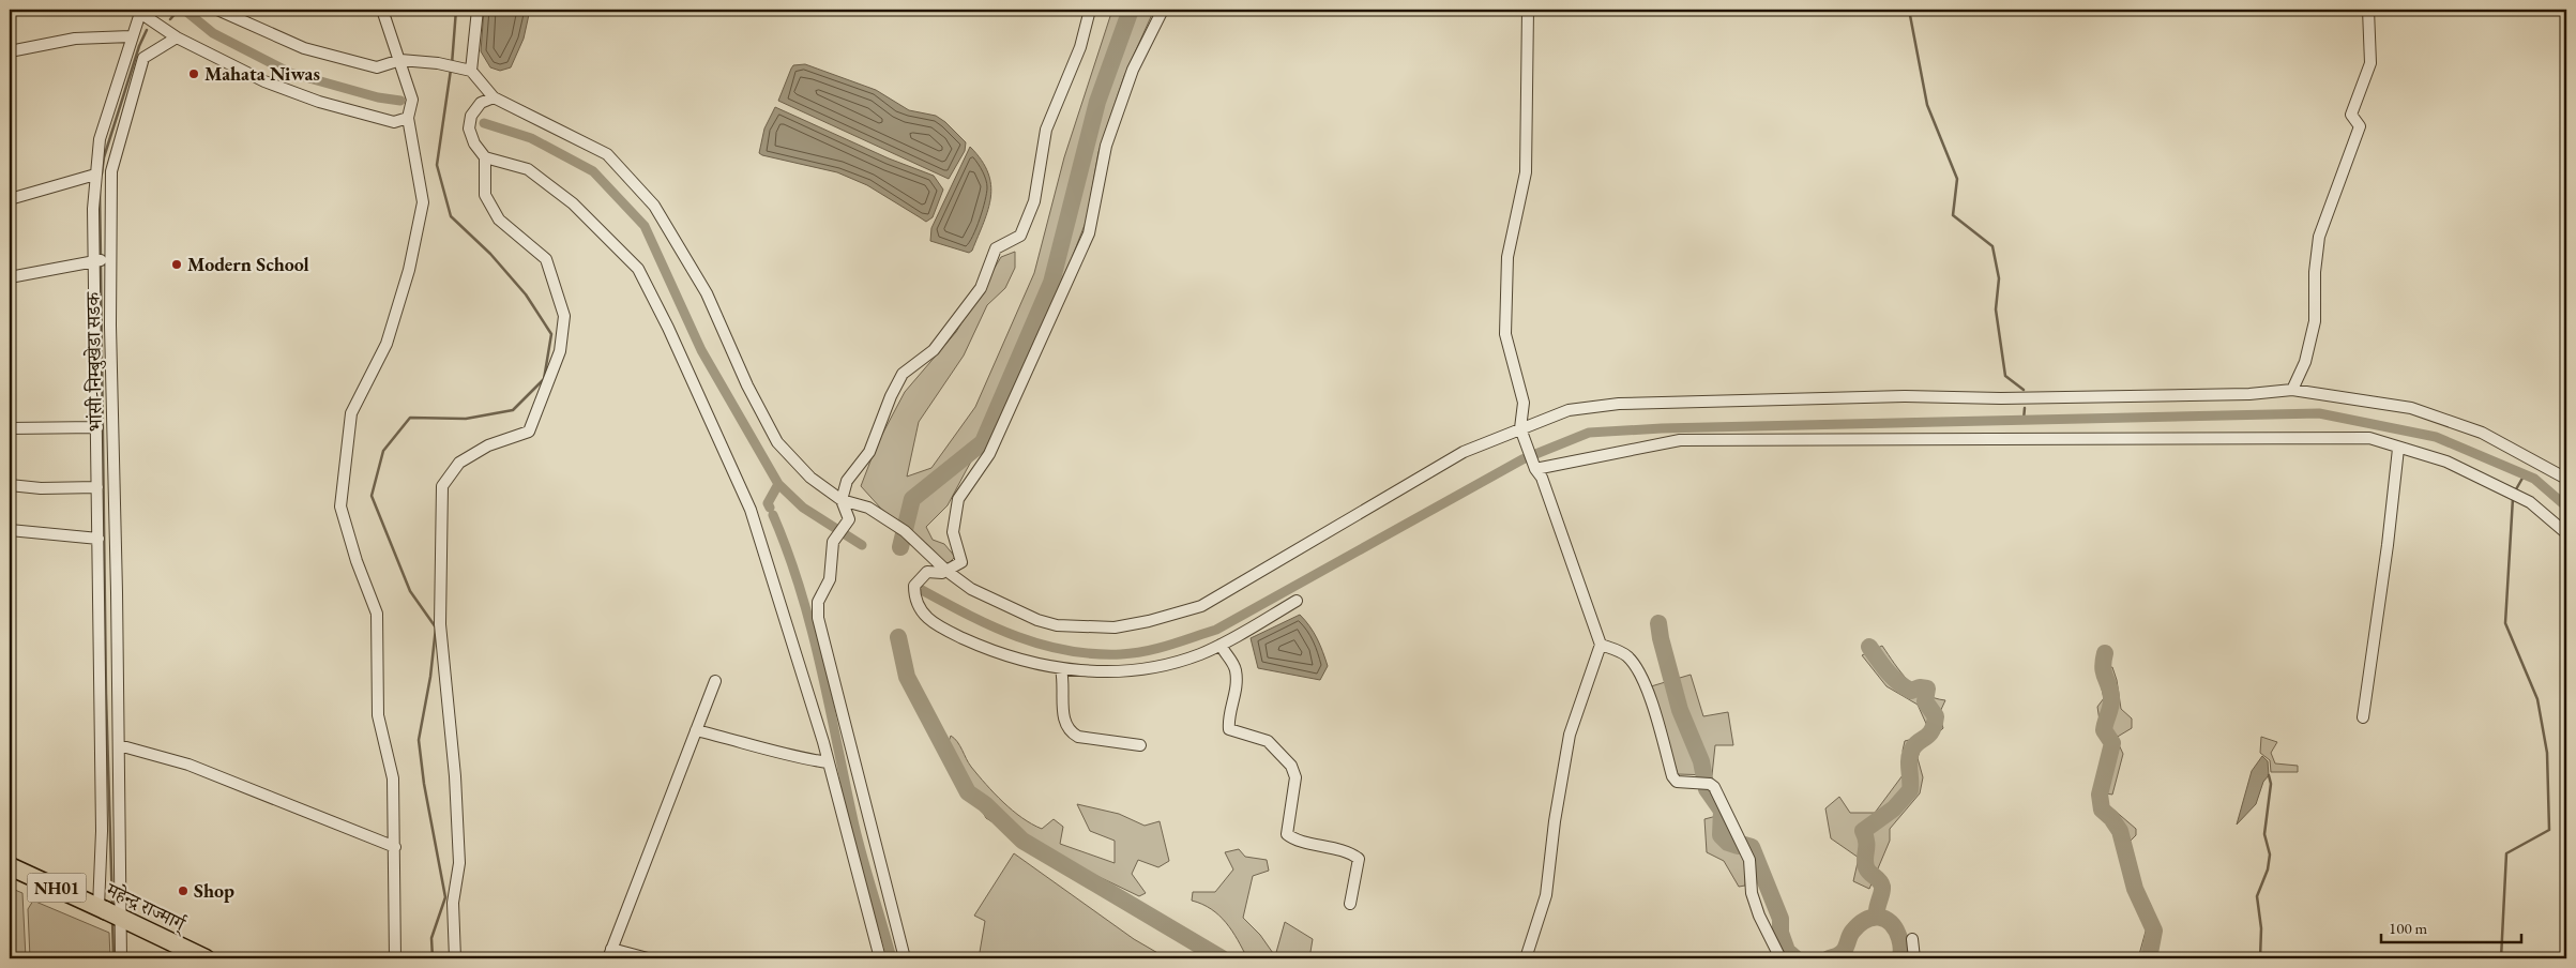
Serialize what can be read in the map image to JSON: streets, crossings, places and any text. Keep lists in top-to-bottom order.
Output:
{
  "streets": {
    "main road": ["NH01", "महेन्द्र राज्मार्ग्"],
    "street": ["भांसी-निम्बुखेडा सडक"]
  },
  "crossings": [
    ["भांसी-निम्बुखेडा सडक", "महेन्द्र राज्मार्ग्"]
  ],
  "places": ["Mahata Niwas", "Modern School", "Shop"],
  "scale_bar": "100 m"
}
